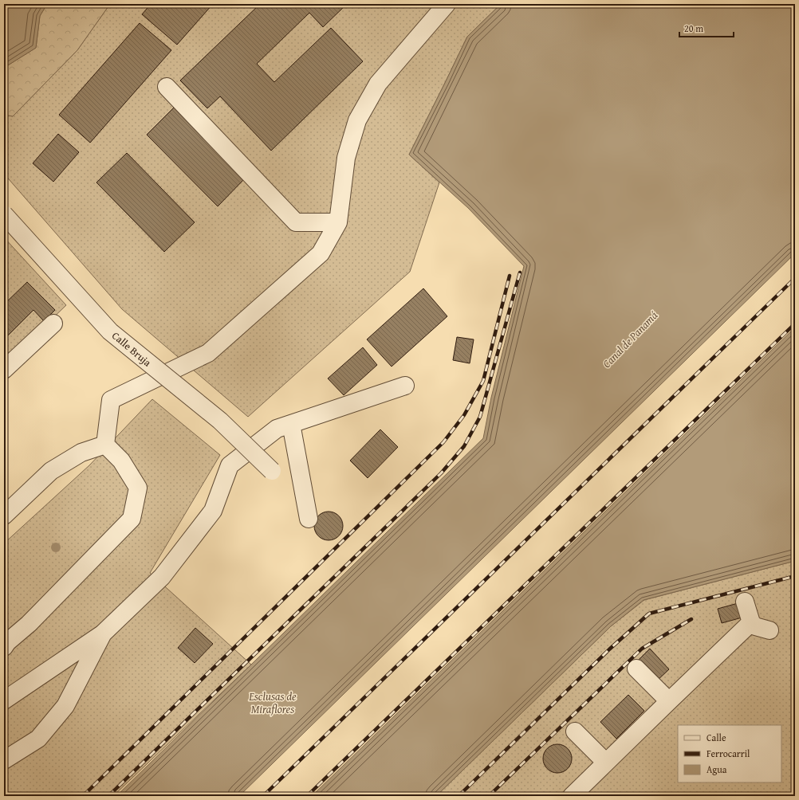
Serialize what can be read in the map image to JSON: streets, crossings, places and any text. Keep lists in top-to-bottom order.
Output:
{
  "streets": {
    "lane": ["Calle Bruja"]
  },
  "water": ["Canal de Panamá", "Esclusas de Miraflores"],
  "legend": ["Calle", "Ferrocarril", "Agua"],
  "scale_bar": "20 m"
}
